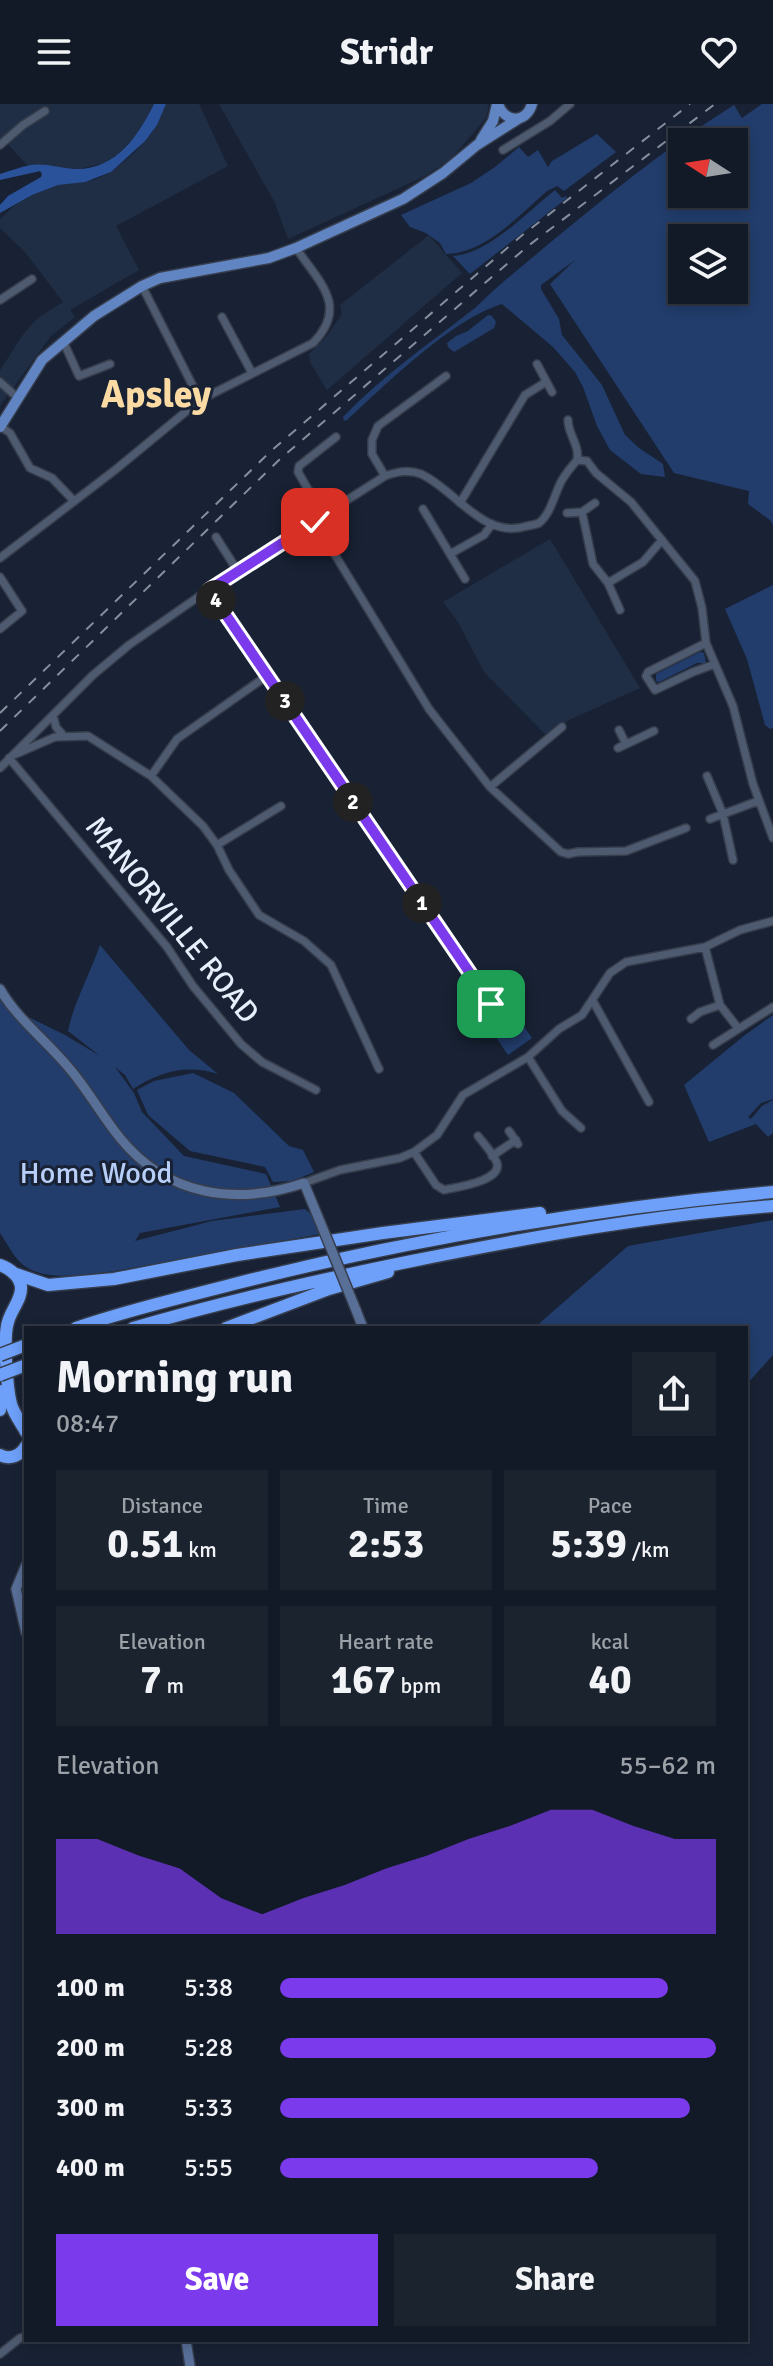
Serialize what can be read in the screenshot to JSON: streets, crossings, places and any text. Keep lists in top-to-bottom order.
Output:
{
  "streets": {
    "street": ["MANORVILLE ROAD"]
  },
  "districts": ["Apsley"],
  "parks": ["Home Wood"],
  "north": "left",
  "page": {
    "header": "Stridr",
    "pins": [
      "4",
      "3",
      "2",
      "1"
    ],
    "heading": ["Morning run", "08:47"],
    "stats": [
      ["Distance", "0.51 km"],
      ["Time", "2:53"],
      ["Pace", "5:39 /km"],
      ["Elevation", "7 m"],
      ["Heart rate", "167 bpm"],
      ["kcal", "40"]
    ],
    "chart": ["Elevation", "55–62 m"],
    "list": [
      {
        "name": "100 m",
        "note": "5:38"
      },
      {
        "name": "200 m",
        "note": "5:28"
      },
      {
        "name": "300 m",
        "note": "5:33"
      },
      {
        "name": "400 m",
        "note": "5:55"
      }
    ],
    "buttons": ["Save", "Share"]
  }
}
